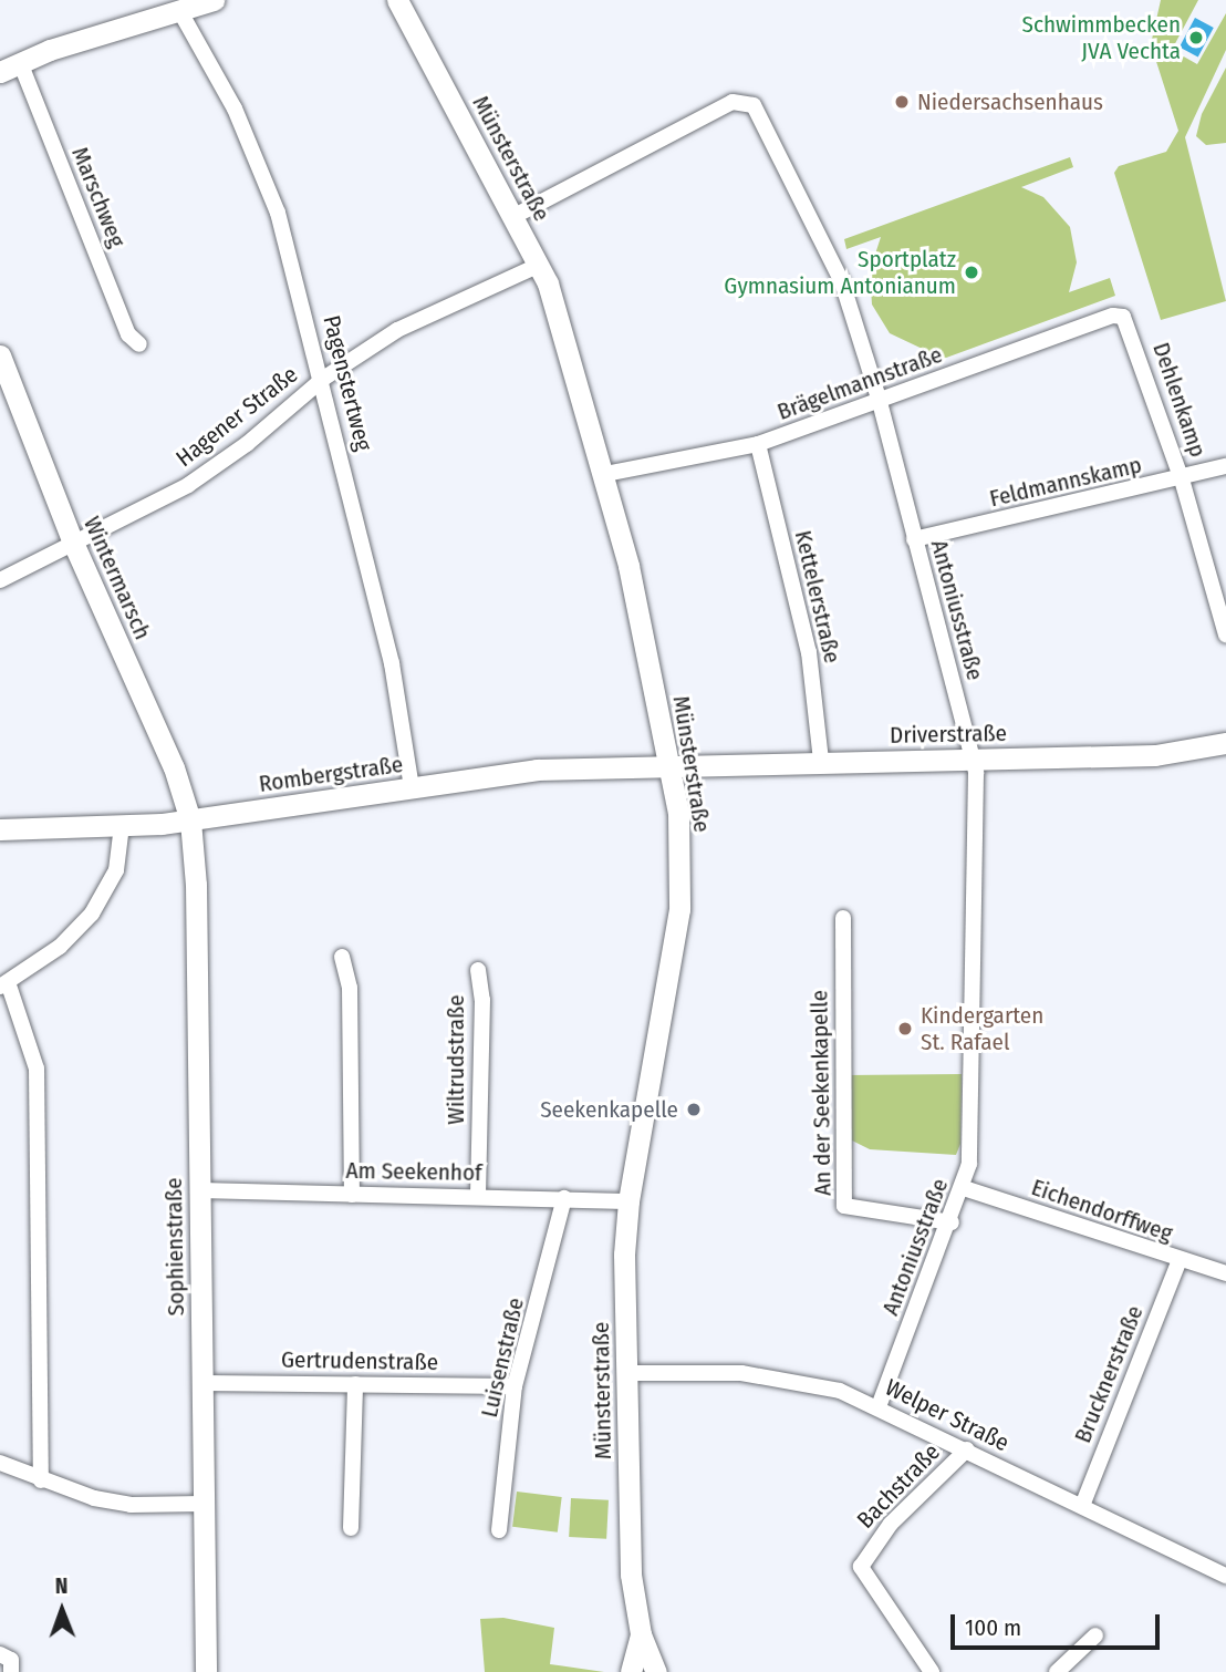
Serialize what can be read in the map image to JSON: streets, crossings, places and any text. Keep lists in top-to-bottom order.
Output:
{
  "streets": {
    "main road": [
      "Münsterstraße",
      "Wintermarsch",
      "Driverstraße",
      "Rombergstraße",
      "Sophienstraße"
    ],
    "street": [
      "Marschweg",
      "Pagenstertweg",
      "Brägelmannstraße",
      "Dehlenkamp",
      "Hagener Straße",
      "Feldmannskamp",
      "Kettelerstraße",
      "Antoniusstraße",
      "Wiltrudstraße",
      "An der Seekenkapelle",
      "Am Seekenhof",
      "Eichendorffweg",
      "Luisenstraße",
      "Gertrudenstraße",
      "Brucknerstraße",
      "Welper Straße",
      "Bachstraße"
    ]
  },
  "crossings": [
    ["Münsterstraße", "Brägelmannstraße"],
    ["Münsterstraße", "Hagener Straße"],
    ["Münsterstraße", "Antoniusstraße"],
    ["Münsterstraße", "Driverstraße"],
    ["Münsterstraße", "Rombergstraße"],
    ["Münsterstraße", "Am Seekenhof"],
    ["Münsterstraße", "Welper Straße"],
    ["Pagenstertweg", "Hagener Straße"],
    ["Pagenstertweg", "Rombergstraße"],
    ["Brägelmannstraße", "Dehlenkamp"],
    ["Brägelmannstraße", "Kettelerstraße"],
    ["Brägelmannstraße", "Antoniusstraße"],
    ["Dehlenkamp", "Feldmannskamp"],
    ["Hagener Straße", "Wintermarsch"],
    ["Feldmannskamp", "Antoniusstraße"],
    ["Wintermarsch", "Rombergstraße"],
    ["Wintermarsch", "Sophienstraße"],
    ["Kettelerstraße", "Driverstraße"],
    ["Antoniusstraße", "Driverstraße"],
    ["Antoniusstraße", "An der Seekenkapelle"],
    ["Antoniusstraße", "Eichendorffweg"],
    ["Antoniusstraße", "Welper Straße"],
    ["Driverstraße", "Rombergstraße"],
    ["Rombergstraße", "Sophienstraße"],
    ["Wiltrudstraße", "Am Seekenhof"],
    ["Am Seekenhof", "Sophienstraße"],
    ["Am Seekenhof", "Luisenstraße"],
    ["Eichendorffweg", "Brucknerstraße"],
    ["Sophienstraße", "Gertrudenstraße"],
    ["Luisenstraße", "Gertrudenstraße"],
    ["Brucknerstraße", "Welper Straße"],
    ["Welper Straße", "Bachstraße"]
  ],
  "places": [
    "Schwimmbecken JVA Vechta",
    "Niedersachsenhaus",
    "Sportplatz Gymnasium Antonianum",
    "Kindergarten St. Rafael",
    "Seekenkapelle"
  ],
  "scale_bar": "100 m",
  "north": "top"
}
